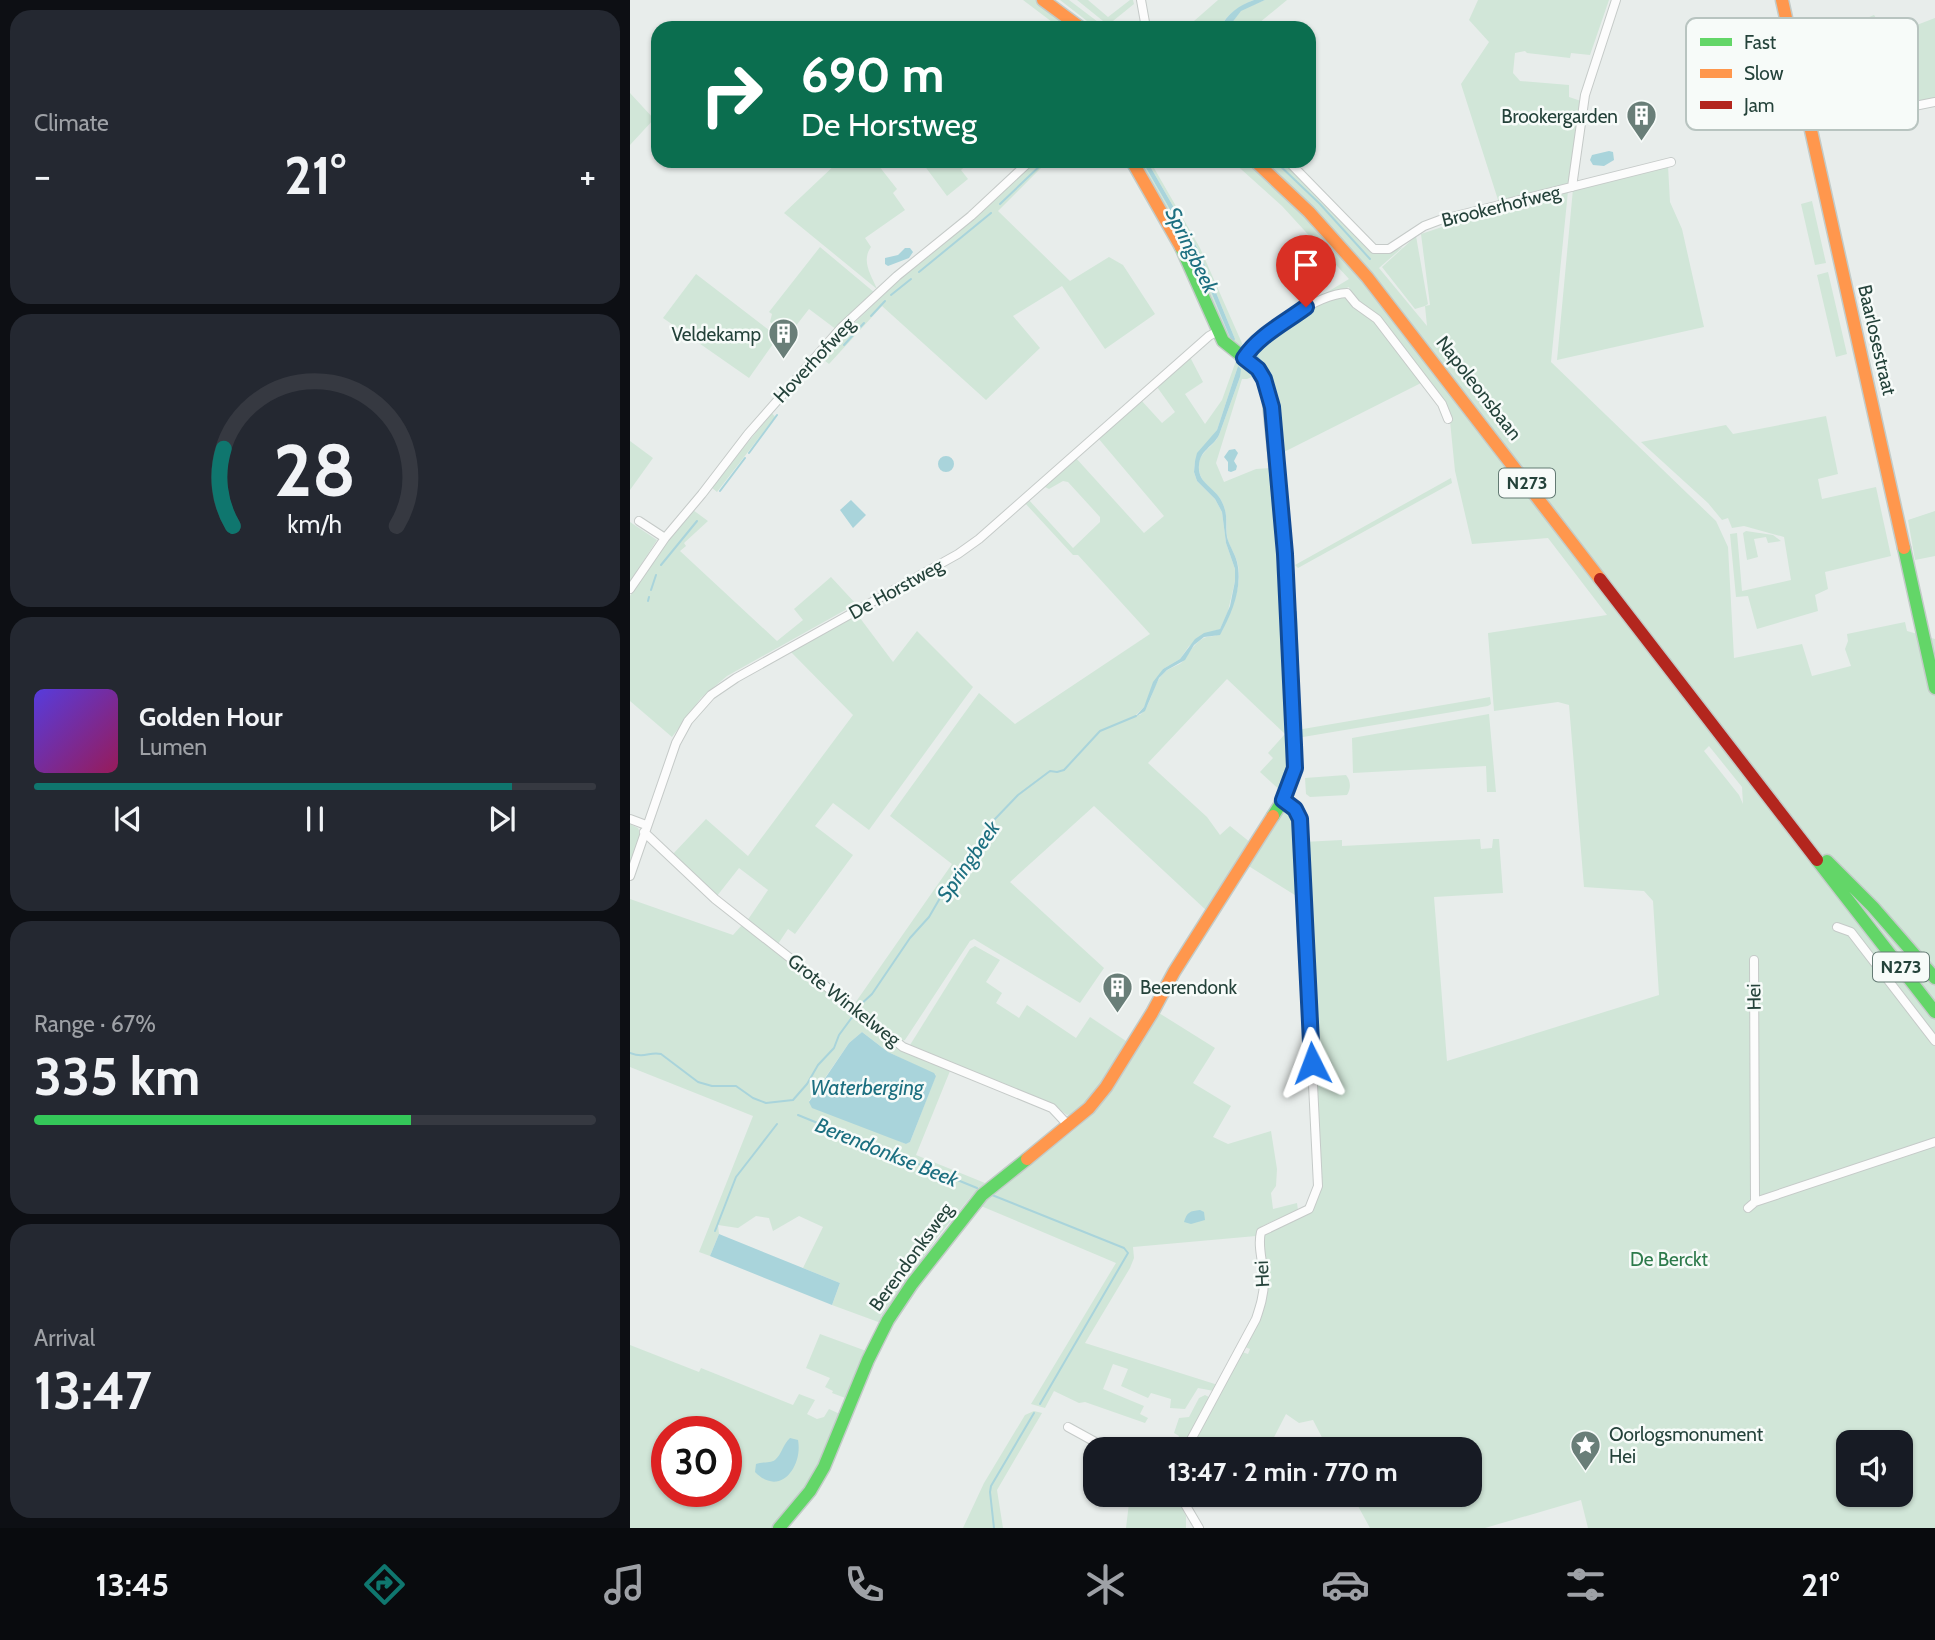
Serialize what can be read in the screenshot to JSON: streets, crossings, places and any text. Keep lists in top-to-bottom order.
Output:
{
  "streets": {
    "street": [
      "Brookerhofweg",
      "Baarlosestraat",
      "Hoverhofweg",
      "Napoleonsbaan",
      "N273",
      "De Horstweg",
      "Hei",
      "Grote Winkelweg",
      "Berendonksweg"
    ]
  },
  "crossings": [
    ["De Horstweg", "Grote Winkelweg"],
    ["De Horstweg", "Berendonksweg"],
    ["Hei", "Berendonksweg"],
    ["Grote Winkelweg", "Berendonksweg"]
  ],
  "water": ["Springbeek", "Waterberging", "Berendonkse Beek"],
  "parks": ["De Berckt"],
  "places": {
    "building": ["Brookergarden", "Veldekamp", "Beerendonk"],
    "place": ["Oorlogsmonument Hei"]
  },
  "legend": ["Fast", "Slow", "Jam"],
  "page": {
    "tile": [
      "Climate",
      ["Range · 67%", "335 km"],
      ["Arrival", "13:47"]
    ],
    "turn": ["690 m", "De Horstweg"],
    "heat": ["−", "21°", "+"],
    "song": ["Golden Hour", "Lumen"],
    "limit": "30",
    "trip": "13:47 · 2 min · 770 m",
    "tabs": ["13:45", "21°"],
    "gauge": ["28", "km/h"]
  }
}
